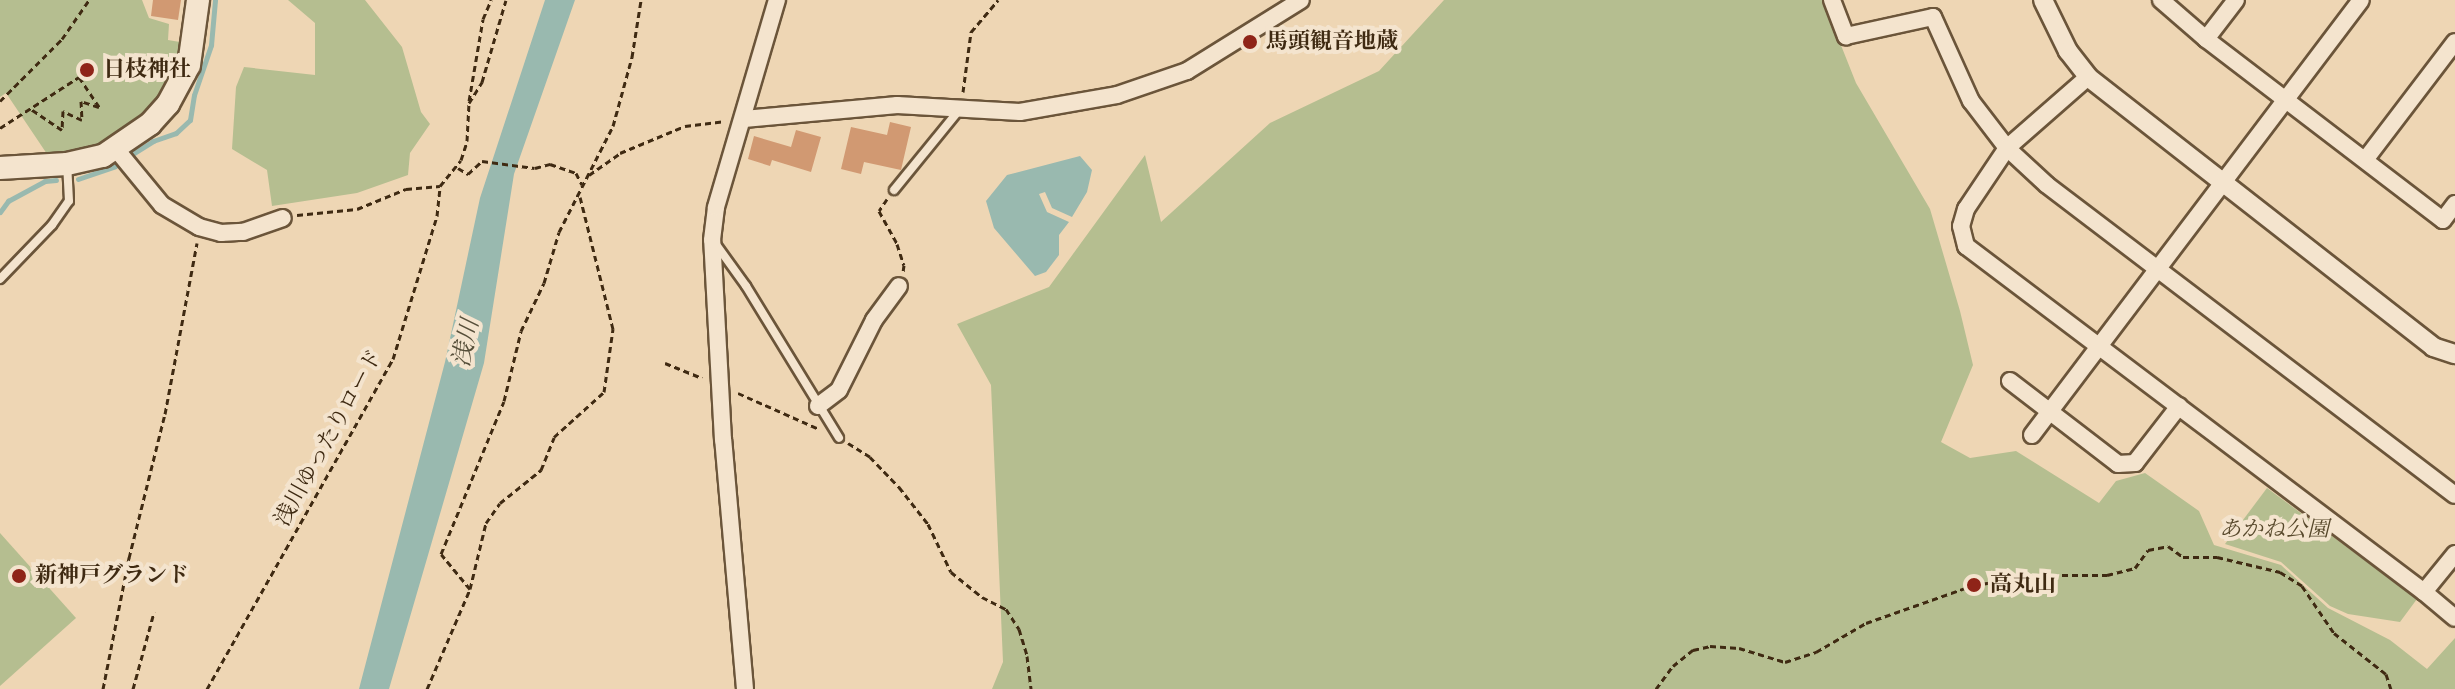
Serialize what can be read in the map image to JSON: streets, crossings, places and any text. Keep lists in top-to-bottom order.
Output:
{
  "streets": {
    "path": ["浅川ゆったりロード"]
  },
  "water": ["浅川"],
  "parks": ["あかね公園"],
  "places": [
    "馬頭観音地蔵",
    "日枝神社",
    "新神戸グランド",
    "高丸山"
  ]
}
